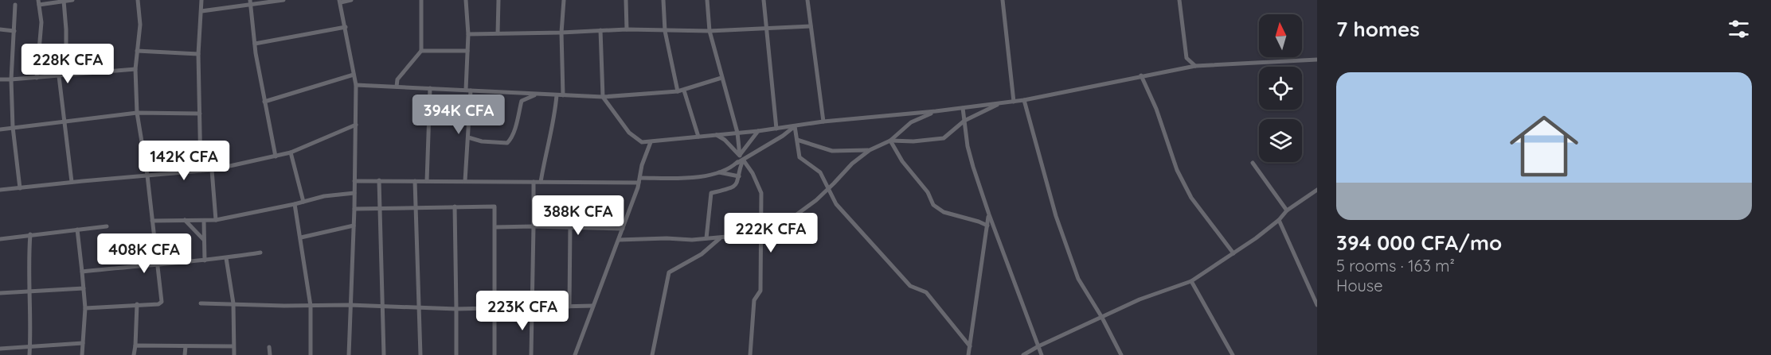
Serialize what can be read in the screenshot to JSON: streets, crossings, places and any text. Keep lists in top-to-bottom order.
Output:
{
  "north": "top",
  "page": {
    "heading": "7 homes",
    "price": [
      "228K CFA",
      "394K CFA",
      "142K CFA",
      "388K CFA",
      "222K CFA",
      "408K CFA",
      "223K CFA"
    ],
    "list": [
      {
        "name": "394 000 CFA/mo",
        "note": "5 rooms · 163 m² · House"
      }
    ]
  }
}
